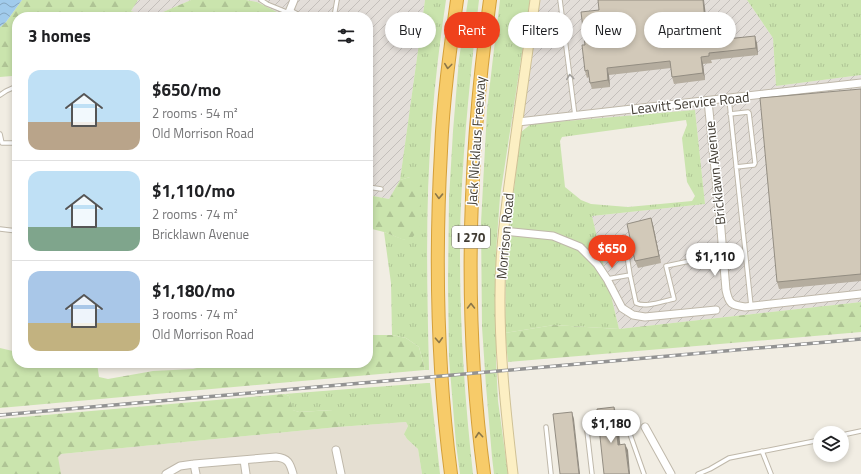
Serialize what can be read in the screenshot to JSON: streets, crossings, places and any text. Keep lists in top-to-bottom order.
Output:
{
  "streets": {
    "highway": ["Jack Nicklaus Freeway", "I 270"],
    "street": ["Leavitt Service Road", "Bricklawn Avenue", "Morrison Road"]
  },
  "crossings": [
    ["Leavitt Service Road", "Bricklawn Avenue"],
    ["Leavitt Service Road", "Morrison Road"]
  ],
  "page": {
    "chip": [
      "Buy",
      "Rent",
      "Filters",
      "New",
      "Apartment"
    ],
    "heading": "3 homes",
    "list": [
      {
        "name": "$650/mo",
        "note": "2 rooms · 54 m² · Old Morrison Road"
      },
      {
        "name": "$1,110/mo",
        "note": "2 rooms · 74 m² · Bricklawn Avenue"
      },
      {
        "name": "$1,180/mo",
        "note": "3 rooms · 74 m² · Old Morrison Road"
      }
    ],
    "price": ["$650", "$1,110", "$1,180"]
  }
}
